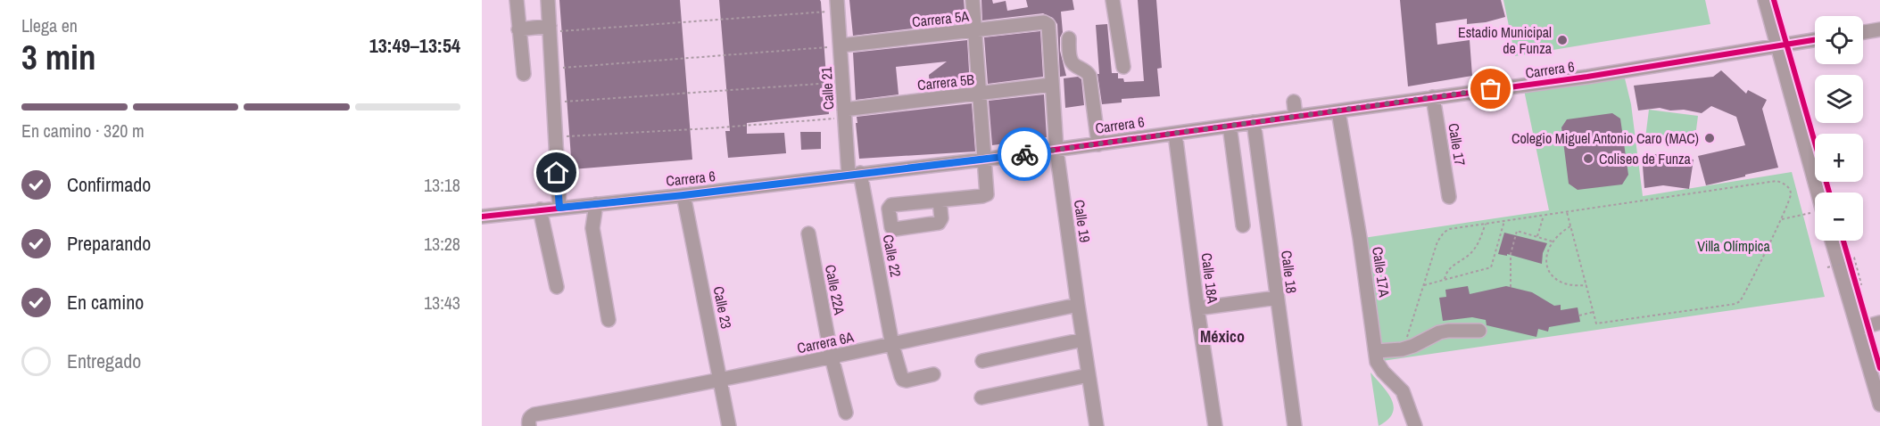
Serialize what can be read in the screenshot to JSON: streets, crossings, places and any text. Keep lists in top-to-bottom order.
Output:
{
  "streets": {
    "street": [
      "Carrera 5A",
      "Carrera 6",
      "Carrera 5B",
      "Calle 21",
      "Calle 17",
      "Calle 19",
      "Calle 22",
      "Calle 18",
      "Calle 17A",
      "Calle 18A",
      "Calle 22A",
      "Calle 23",
      "Carrera 6A"
    ]
  },
  "crossings": [
    ["Carrera 5A", "Calle 21"],
    ["Carrera 5A", "Calle 19"],
    ["Carrera 6", "Calle 21"],
    ["Carrera 6", "Calle 17"],
    ["Carrera 6", "Calle 19"],
    ["Carrera 6", "Calle 22"],
    ["Carrera 6", "Calle 18"],
    ["Carrera 6", "Calle 17A"],
    ["Carrera 6", "Calle 18A"],
    ["Carrera 6", "Calle 23"],
    ["Carrera 5B", "Calle 21"],
    ["Carrera 5B", "Calle 19"],
    ["Calle 21", "Calle 22"],
    ["Calle 19", "Carrera 6A"],
    ["Calle 22", "Carrera 6A"],
    ["Calle 22A", "Carrera 6A"],
    ["Calle 23", "Carrera 6A"]
  ],
  "districts": ["México"],
  "parks": ["Villa Olímpica"],
  "places": ["Estadio Municipal de Funza", "Colegio Miguel Antonio Caro (MAC)", "Coliseo de Funza"],
  "page": {
    "heading": ["3 min", "Llega en", "13:49–13:54"],
    "map_buttons": ["+", "−"],
    "bar": "En camino · 320 m",
    "list": [
      ["Confirmado", "13:18"],
      ["Preparando", "13:28"],
      ["En camino", "13:43"],
      "Entregado"
    ]
  }
}
